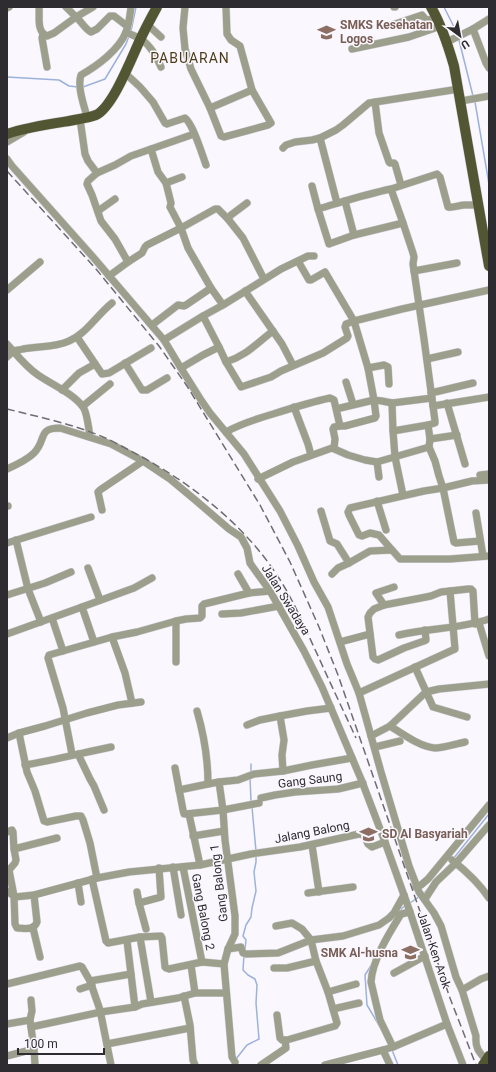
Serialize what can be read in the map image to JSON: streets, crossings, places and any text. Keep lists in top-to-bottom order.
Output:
{
  "streets": {
    "street": [
      "Jalan Swadaya",
      "Gang Saung",
      "Jalang Balong",
      "Gang Balong 1",
      "Gang Balong 2",
      "Jalan Ken Arok"
    ]
  },
  "crossings": [
    ["Jalan Swadaya", "Gang Saung"],
    ["Jalan Swadaya", "Jalang Balong"],
    ["Jalan Swadaya", "Jalan Ken Arok"],
    ["Gang Saung", "Gang Balong 1"],
    ["Jalang Balong", "Gang Balong 1"],
    ["Jalang Balong", "Gang Balong 2"],
    ["Jalang Balong", "Jalan Ken Arok"]
  ],
  "districts": ["PABUARAN"],
  "places": {
    "school or university": ["SMKS Kesehatan Logos", "SD Al Basyariah", "SMK Al-husna"]
  },
  "scale_bar": "100 m",
  "north": "bottom right"
}
